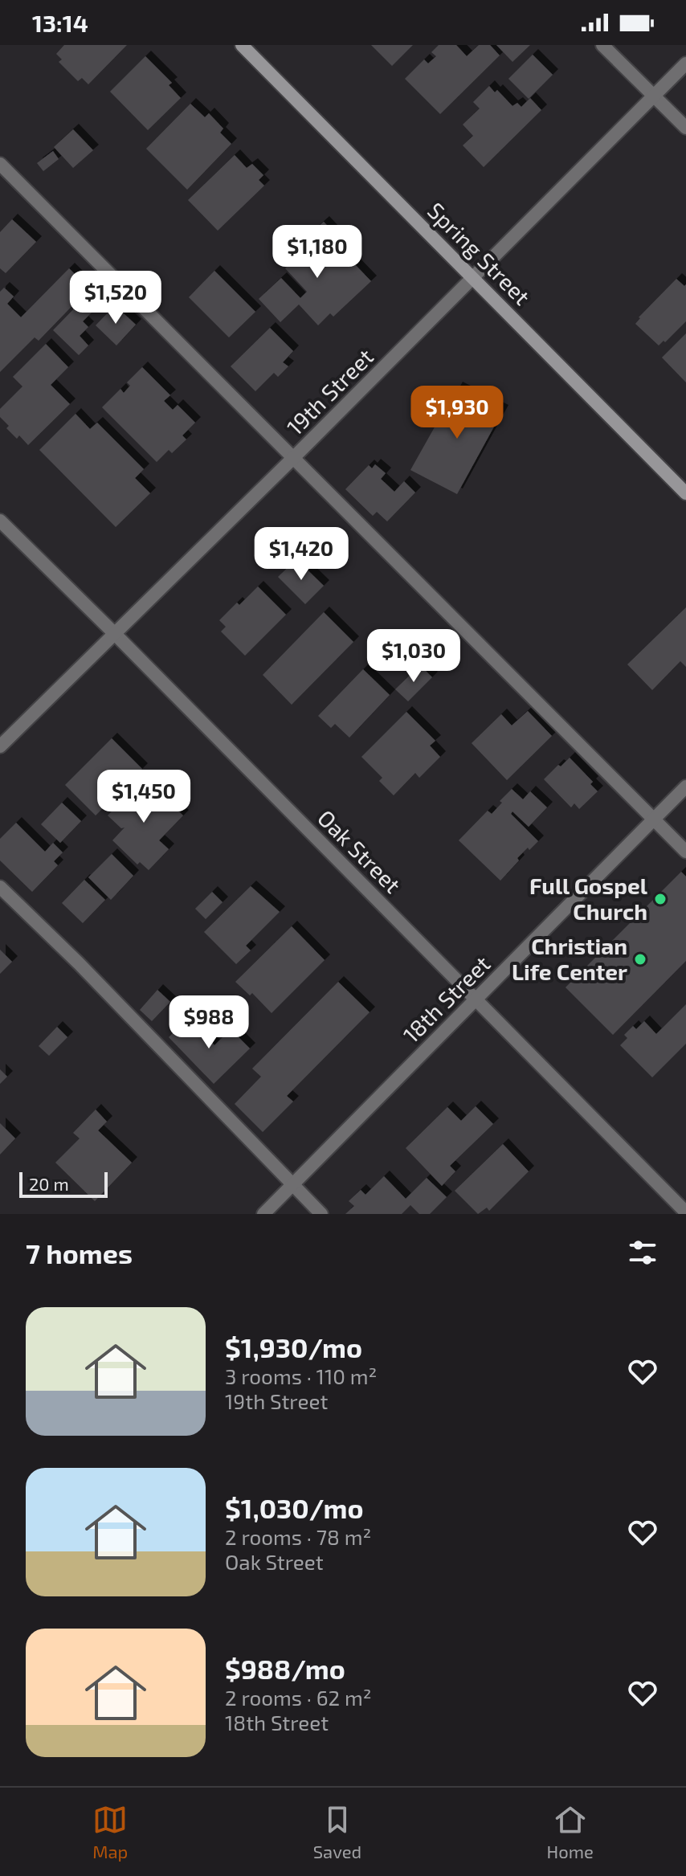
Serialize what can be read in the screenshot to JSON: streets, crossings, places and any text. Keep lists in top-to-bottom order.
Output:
{
  "streets": {
    "main road": ["Spring Street"],
    "street": ["19th Street", "Oak Street", "18th Street"]
  },
  "crossings": [
    ["Spring Street", "19th Street"],
    ["19th Street", "Oak Street"],
    ["Oak Street", "18th Street"]
  ],
  "places": ["Full Gospel Church", "Christian Life Center"],
  "scale_bar": "20 m",
  "page": {
    "status": "13:14",
    "price": [
      "$1,180",
      "$1,520",
      "$1,930",
      "$1,420",
      "$1,030",
      "$1,450",
      "$988"
    ],
    "scale": "20 m",
    "heading": "7 homes",
    "list": [
      {
        "name": "$1,930/mo",
        "note": "3 rooms · 110 m² · 19th Street"
      },
      {
        "name": "$1,030/mo",
        "note": "2 rooms · 78 m² · Oak Street"
      },
      {
        "name": "$988/mo",
        "note": "2 rooms · 62 m² · 18th Street"
      }
    ],
    "tabs": ["Map", "Saved", "Home"]
  }
}
